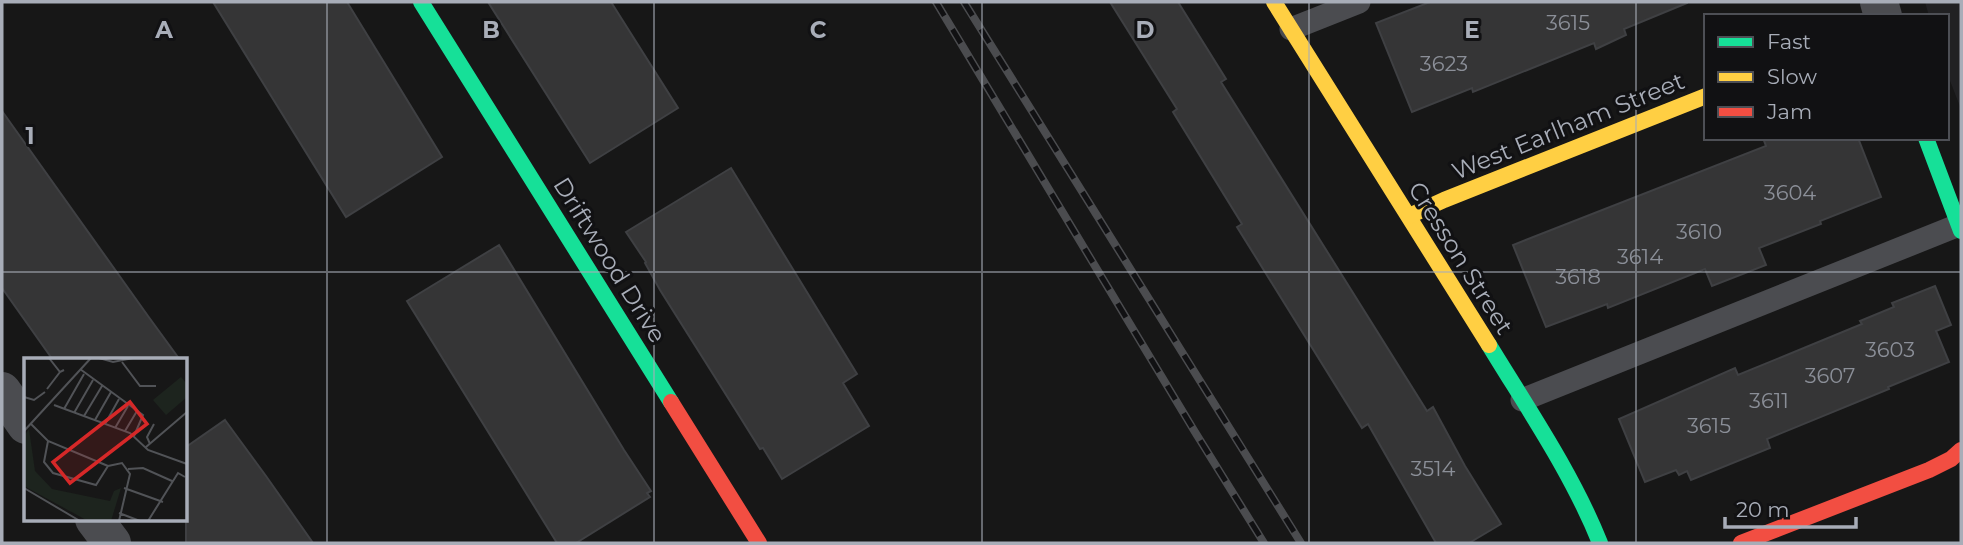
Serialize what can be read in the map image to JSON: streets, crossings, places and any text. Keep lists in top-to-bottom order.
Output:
{
  "streets": {
    "street": ["West Earlham Street", "Cresson Street", "Driftwood Drive"]
  },
  "crossings": [
    ["West Earlham Street", "Cresson Street"]
  ],
  "house_numbers": [
    "3615",
    "3623",
    "3604",
    "3610",
    "3614",
    "3618",
    "3603",
    "3607",
    "3611",
    "3615",
    "3514"
  ],
  "legend": ["Fast", "Slow", "Jam"],
  "scale_bar": "20 m",
  "grid": {
    "columns": [
      "A",
      "B",
      "C",
      "D",
      "E"
    ],
    "rows": ["1"]
  }
}
